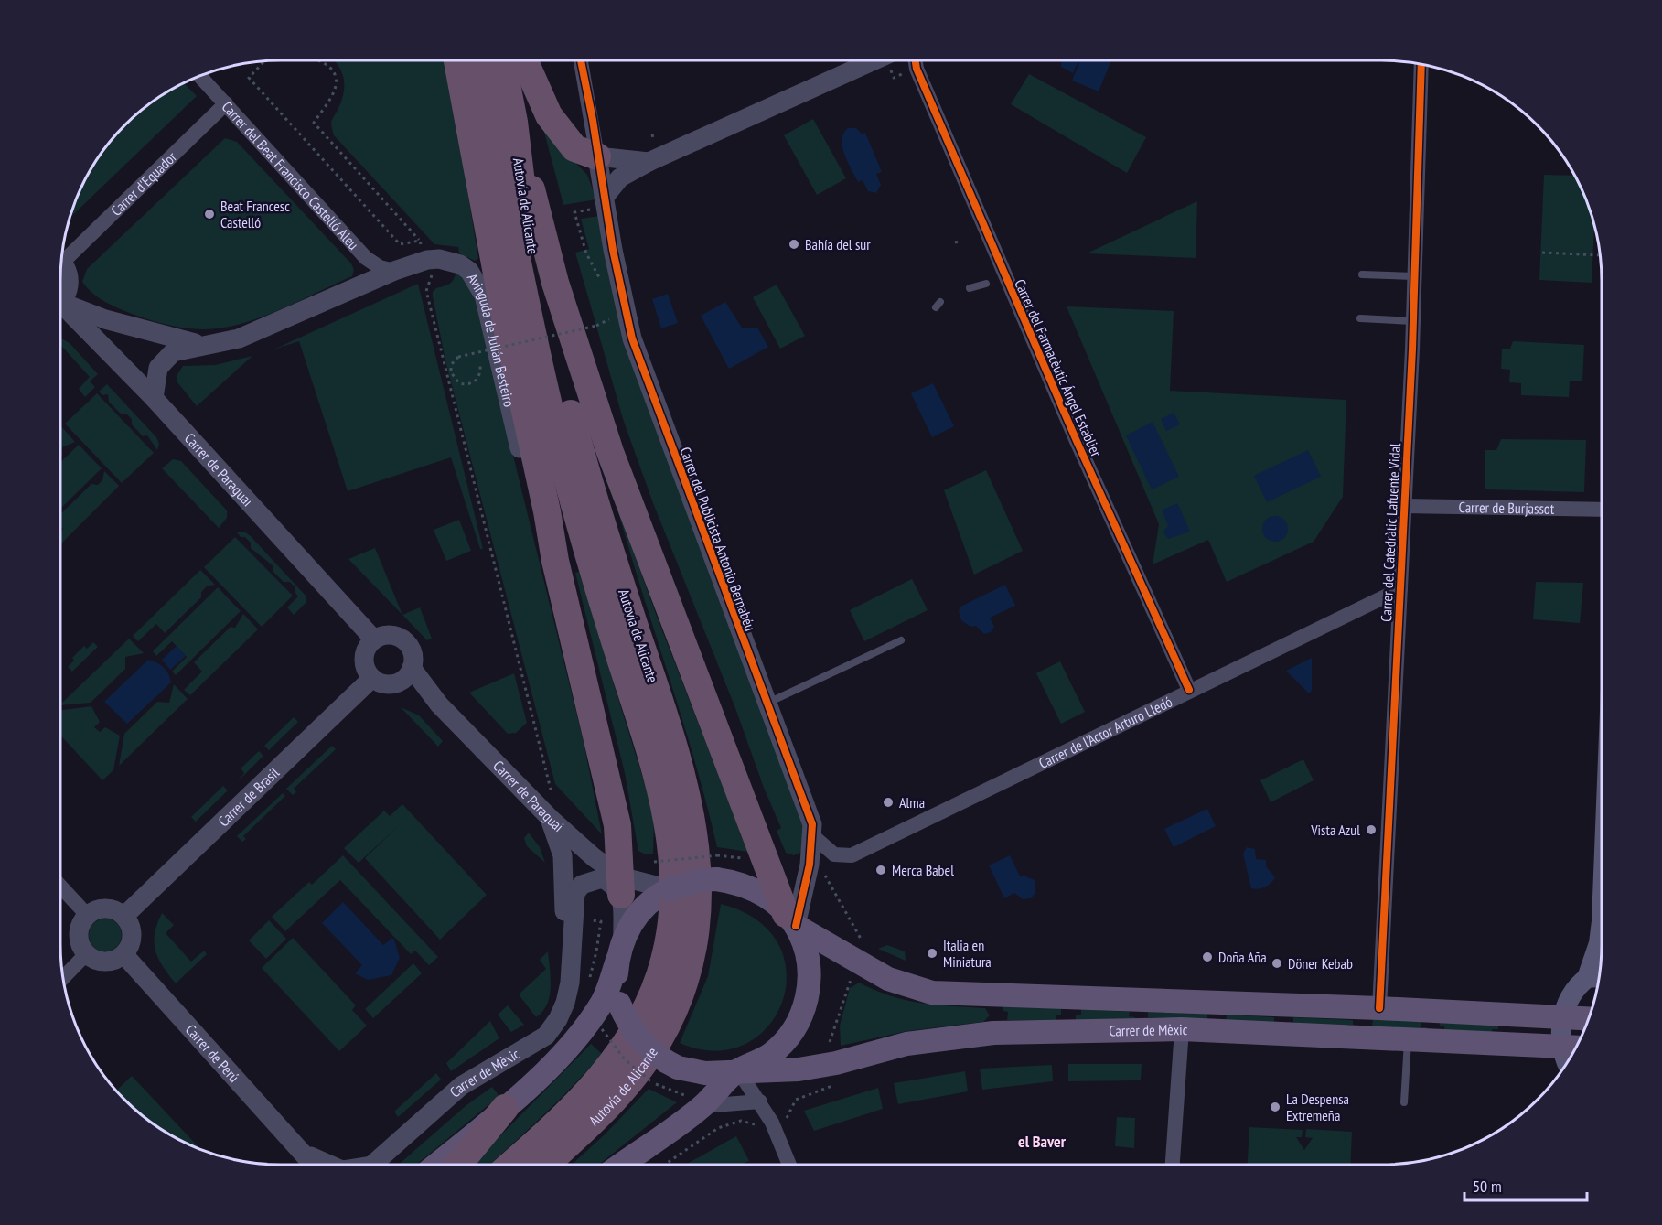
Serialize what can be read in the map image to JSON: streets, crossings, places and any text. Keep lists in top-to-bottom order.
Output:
{
  "streets": {
    "highway": ["Autovía de Alicante"],
    "main road": ["Carrer de Mèxic"],
    "street": [
      "Carrer del Beat Francisco Castelló Aleu",
      "Carrer d'Equador",
      "Avinguda de Julián Besteiro",
      "Carrer del Farmacèutic Ángel Establier",
      "Carrer de Paraguai",
      "Carrer de Burjassot",
      "Carrer del Catedràtic Lafuente Vidal",
      "Carrer del Publicista Antonio Bernabéu",
      "Carrer de l'Actor Arturo Lledó",
      "Carrer de Brasil",
      "Carrer de Perú"
    ]
  },
  "crossings": [
    ["Carrer del Beat Francisco Castelló Aleu", "Carrer d'Equador"],
    ["Carrer del Beat Francisco Castelló Aleu", "Avinguda de Julián Besteiro"],
    ["Avinguda de Julián Besteiro", "Carrer de Paraguai"],
    ["Carrer del Farmacèutic Ángel Establier", "Carrer de l'Actor Arturo Lledó"],
    ["Carrer de Paraguai", "Carrer del Publicista Antonio Bernabéu"],
    ["Carrer de Paraguai", "Carrer de Brasil"],
    ["Carrer de Paraguai", "Carrer de Mèxic"],
    ["Carrer de Burjassot", "Carrer del Catedràtic Lafuente Vidal"],
    ["Carrer del Catedràtic Lafuente Vidal", "Carrer de l'Actor Arturo Lledó"],
    ["Carrer del Catedràtic Lafuente Vidal", "Carrer de Mèxic"],
    ["Carrer del Publicista Antonio Bernabéu", "Carrer de l'Actor Arturo Lledó"],
    ["Carrer del Publicista Antonio Bernabéu", "Carrer de Mèxic"],
    ["Carrer de Brasil", "Carrer de Perú"]
  ],
  "districts": ["el Baver"],
  "places": [
    "Beat Francesc Castelló",
    "Bahía del sur",
    "Alma",
    "Vista Azul",
    "Merca Babel",
    "Italia en Miniatura",
    "Doña Aña",
    "Döner Kebab",
    "La Despensa Extremeña"
  ],
  "scale_bar": "50 m"
}
